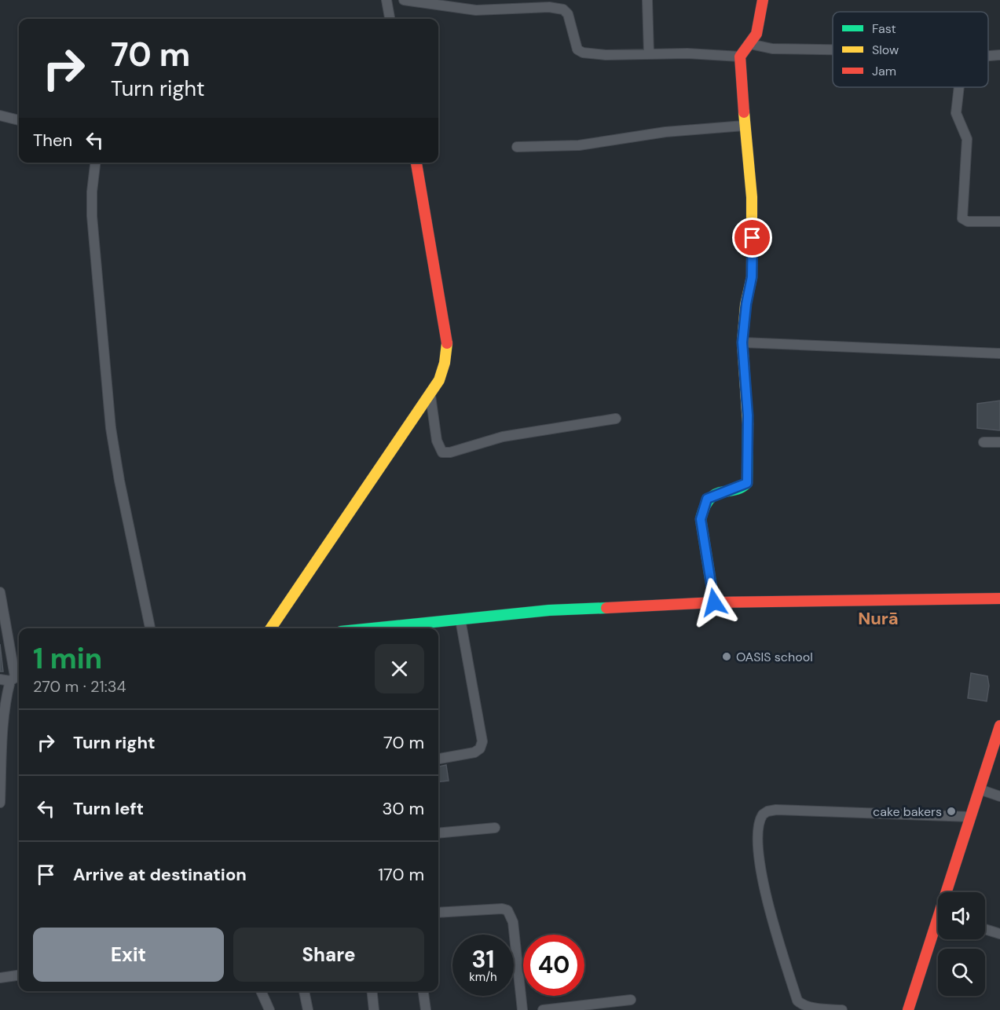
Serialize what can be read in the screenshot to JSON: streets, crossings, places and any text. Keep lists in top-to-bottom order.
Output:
{
  "districts": ["Nurā"],
  "places": ["OASIS school", "cake bakers"],
  "legend": ["Fast", "Slow", "Jam"],
  "page": {
    "turn": ["70 m", "Turn right"],
    "then": "Then",
    "heading": ["1 min", "270 m · 21:34"],
    "list": [
      {
        "name": "Turn right",
        "value": "70 m"
      },
      {
        "name": "Turn left",
        "value": "30 m"
      },
      {
        "name": "Arrive at destination",
        "value": "170 m"
      }
    ],
    "buttons": ["Exit", "Share"],
    "speed": "31 km/h",
    "limit": "40"
  }
}
